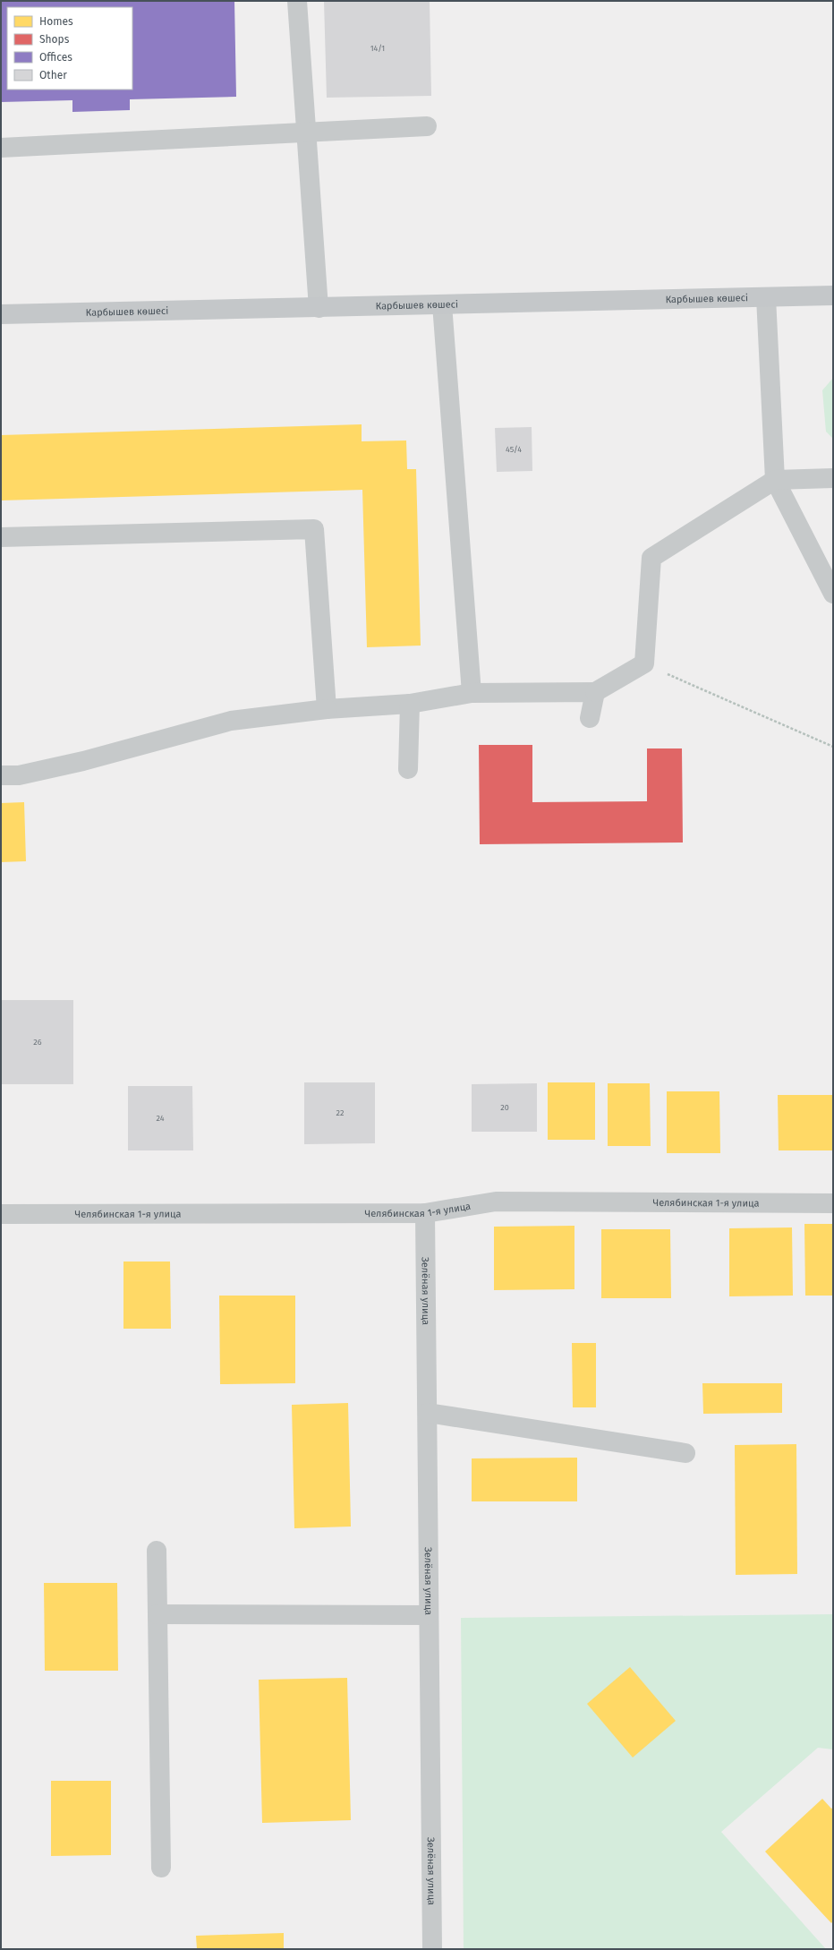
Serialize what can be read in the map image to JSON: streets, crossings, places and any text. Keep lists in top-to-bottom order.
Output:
{
  "streets": {
    "main road": ["Карбышев көшесі"],
    "street": ["Челябинская 1-я улица", "Зелёная улица"]
  },
  "crossings": [
    ["Челябинская 1-я улица", "Зелёная улица"]
  ],
  "house_numbers": [
    "14/1",
    "45/4",
    "26",
    "20",
    "22",
    "24"
  ],
  "legend": [
    "Homes",
    "Shops",
    "Offices",
    "Other"
  ]
}
